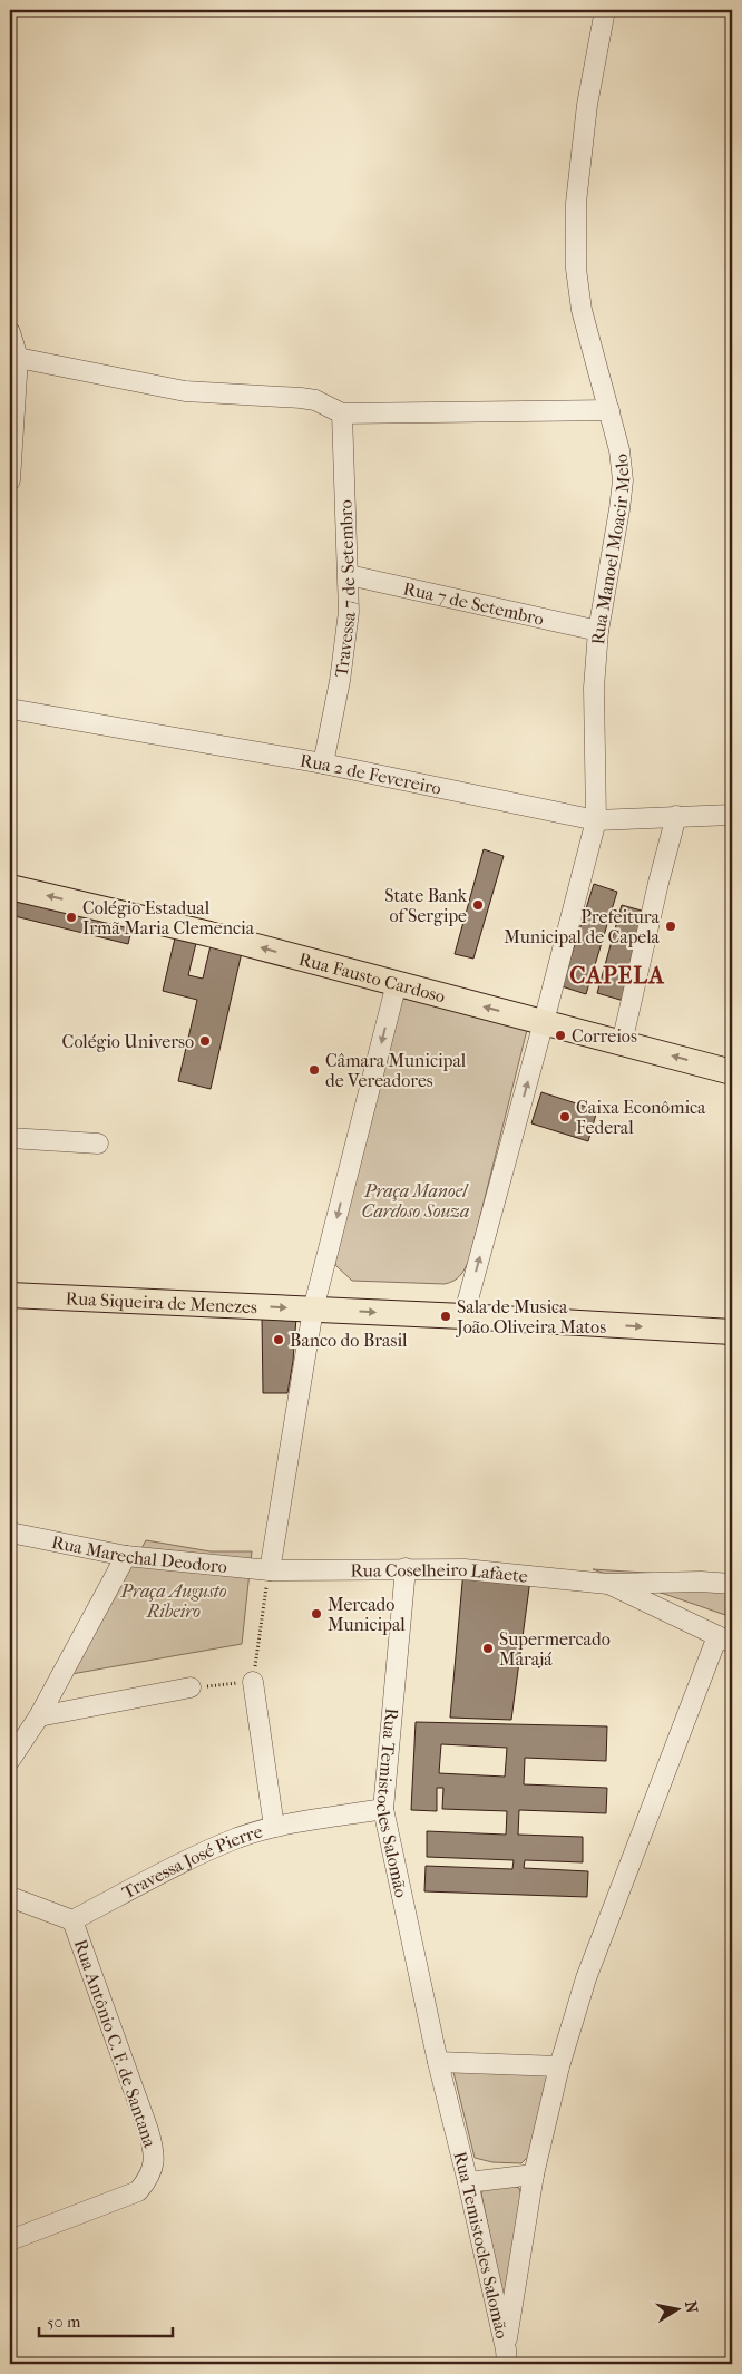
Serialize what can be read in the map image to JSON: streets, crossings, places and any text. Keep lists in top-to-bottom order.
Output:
{
  "streets": {
    "main road": ["Rua Fausto Cardoso", "Rua Siqueira de Menezes"],
    "street": [
      "Rua Manoel Moacir Melo",
      "Travessa 7 de Setembro",
      "Rua 7 de Setembro",
      "Rua 2 de Fevereiro",
      "Rua Marechal Deodoro",
      "Rua Coselheiro Lafaete",
      "Rua Temistocles Salomão",
      "Travessa José Pierre",
      "Rua Antônio C. F. de Santana"
    ]
  },
  "crossings": [
    ["Rua Manoel Moacir Melo", "Rua 7 de Setembro"],
    ["Rua Manoel Moacir Melo", "Rua 2 de Fevereiro"],
    ["Rua Manoel Moacir Melo", "Rua Fausto Cardoso"],
    ["Travessa 7 de Setembro", "Rua 7 de Setembro"],
    ["Travessa 7 de Setembro", "Rua 2 de Fevereiro"],
    ["Rua Marechal Deodoro", "Rua Coselheiro Lafaete"],
    ["Rua Coselheiro Lafaete", "Rua Temistocles Salomão"],
    ["Rua Temistocles Salomão", "Travessa José Pierre"],
    ["Travessa José Pierre", "Rua Antônio C. F. de Santana"]
  ],
  "one_way": ["Rua Fausto Cardoso", "Rua Siqueira de Menezes"],
  "districts": ["CAPELA"],
  "parks": ["Praça Manoel Cardoso Souza", "Praça Augusto Ribeiro"],
  "places": [
    "State Bank of Sergipe",
    "Colégio Estadual Irmã Maria Clemencia",
    "Prefeitura Municipal de Capela",
    "Correios",
    "Colégio Universo",
    "Câmara Municipal de Vereadores",
    "Caixa Econômica Federal",
    "Sala de Musica João Oliveira Matos",
    "Banco do Brasil",
    "Mercado Municipal",
    "Supermercado Marajá"
  ],
  "scale_bar": "50 m",
  "north": "right"
}
